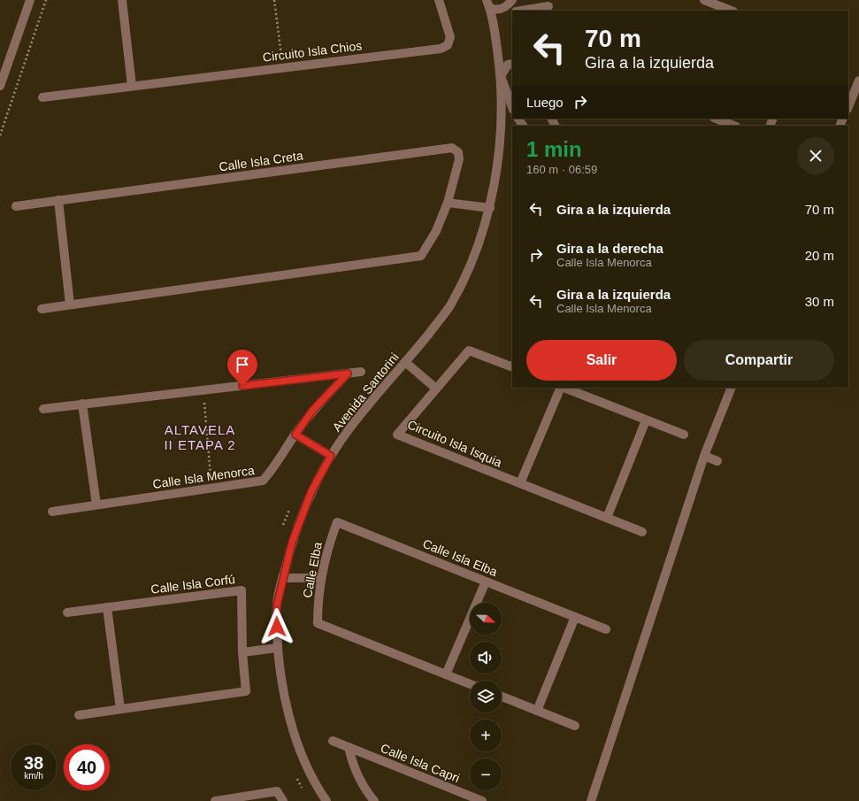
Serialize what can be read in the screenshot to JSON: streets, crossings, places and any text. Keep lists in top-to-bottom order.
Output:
{
  "streets": {
    "street": [
      "Circuito Isla Chios",
      "Calle Isla Creta",
      "Avenida Santorini",
      "Circuito Isla Isquia",
      "Calle Isla Menorca",
      "Calle Isla Elba",
      "Calle Elba",
      "Calle Isla Corfú",
      "Calle Isla Capri"
    ]
  },
  "crossings": [
    ["Calle Isla Elba", "Calle Elba"]
  ],
  "districts": ["ALTAVELA II ETAPA 2"],
  "north": "right",
  "page": {
    "turn": ["70 m", "Gira a la izquierda"],
    "then": "Luego",
    "heading": ["1 min", "160 m · 06:59"],
    "list": [
      {
        "name": "Gira a la izquierda",
        "value": "70 m"
      },
      {
        "name": "Gira a la derecha",
        "note": "Calle Isla Menorca",
        "value": "20 m"
      },
      {
        "name": "Gira a la izquierda",
        "note": "Calle Isla Menorca",
        "value": "30 m"
      }
    ],
    "buttons": ["Salir", "Compartir"],
    "map_buttons": ["+", "−"],
    "speed": "38 km/h",
    "limit": "40"
  }
}
